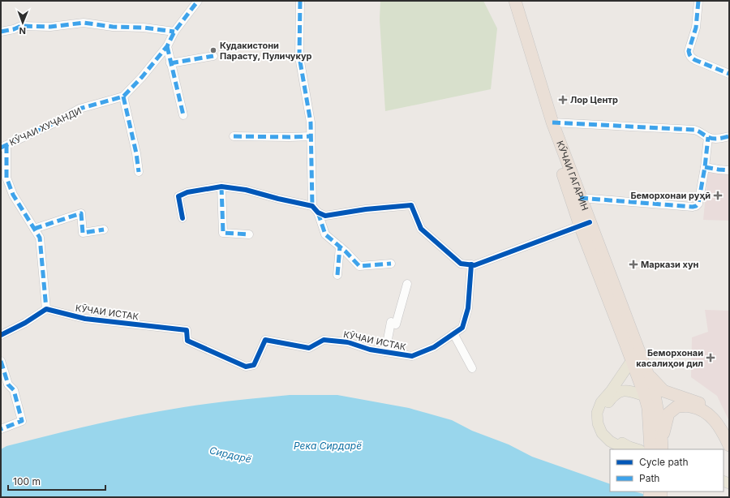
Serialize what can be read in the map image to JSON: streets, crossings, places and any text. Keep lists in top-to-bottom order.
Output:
{
  "streets": {
    "highway": ["КӮЧАИ ГАГАРИН"],
    "street": ["КӮЧАИ ХУҶАНДИ", "КӮЧАИ ИСТАК"]
  },
  "water": ["Река Сирдарё", "Сирдарё"],
  "places": {
    "other": ["Кудакистони Парасту, Пуличукур"],
    "health": [
      "Лор Центр",
      "Беморхонаи руҳӣ",
      "Маркази хун",
      "Беморхонаи касалиҳои дил"
    ]
  },
  "legend": ["Cycle path", "Path"],
  "scale_bar": "100 m",
  "north": "bottom"
}
